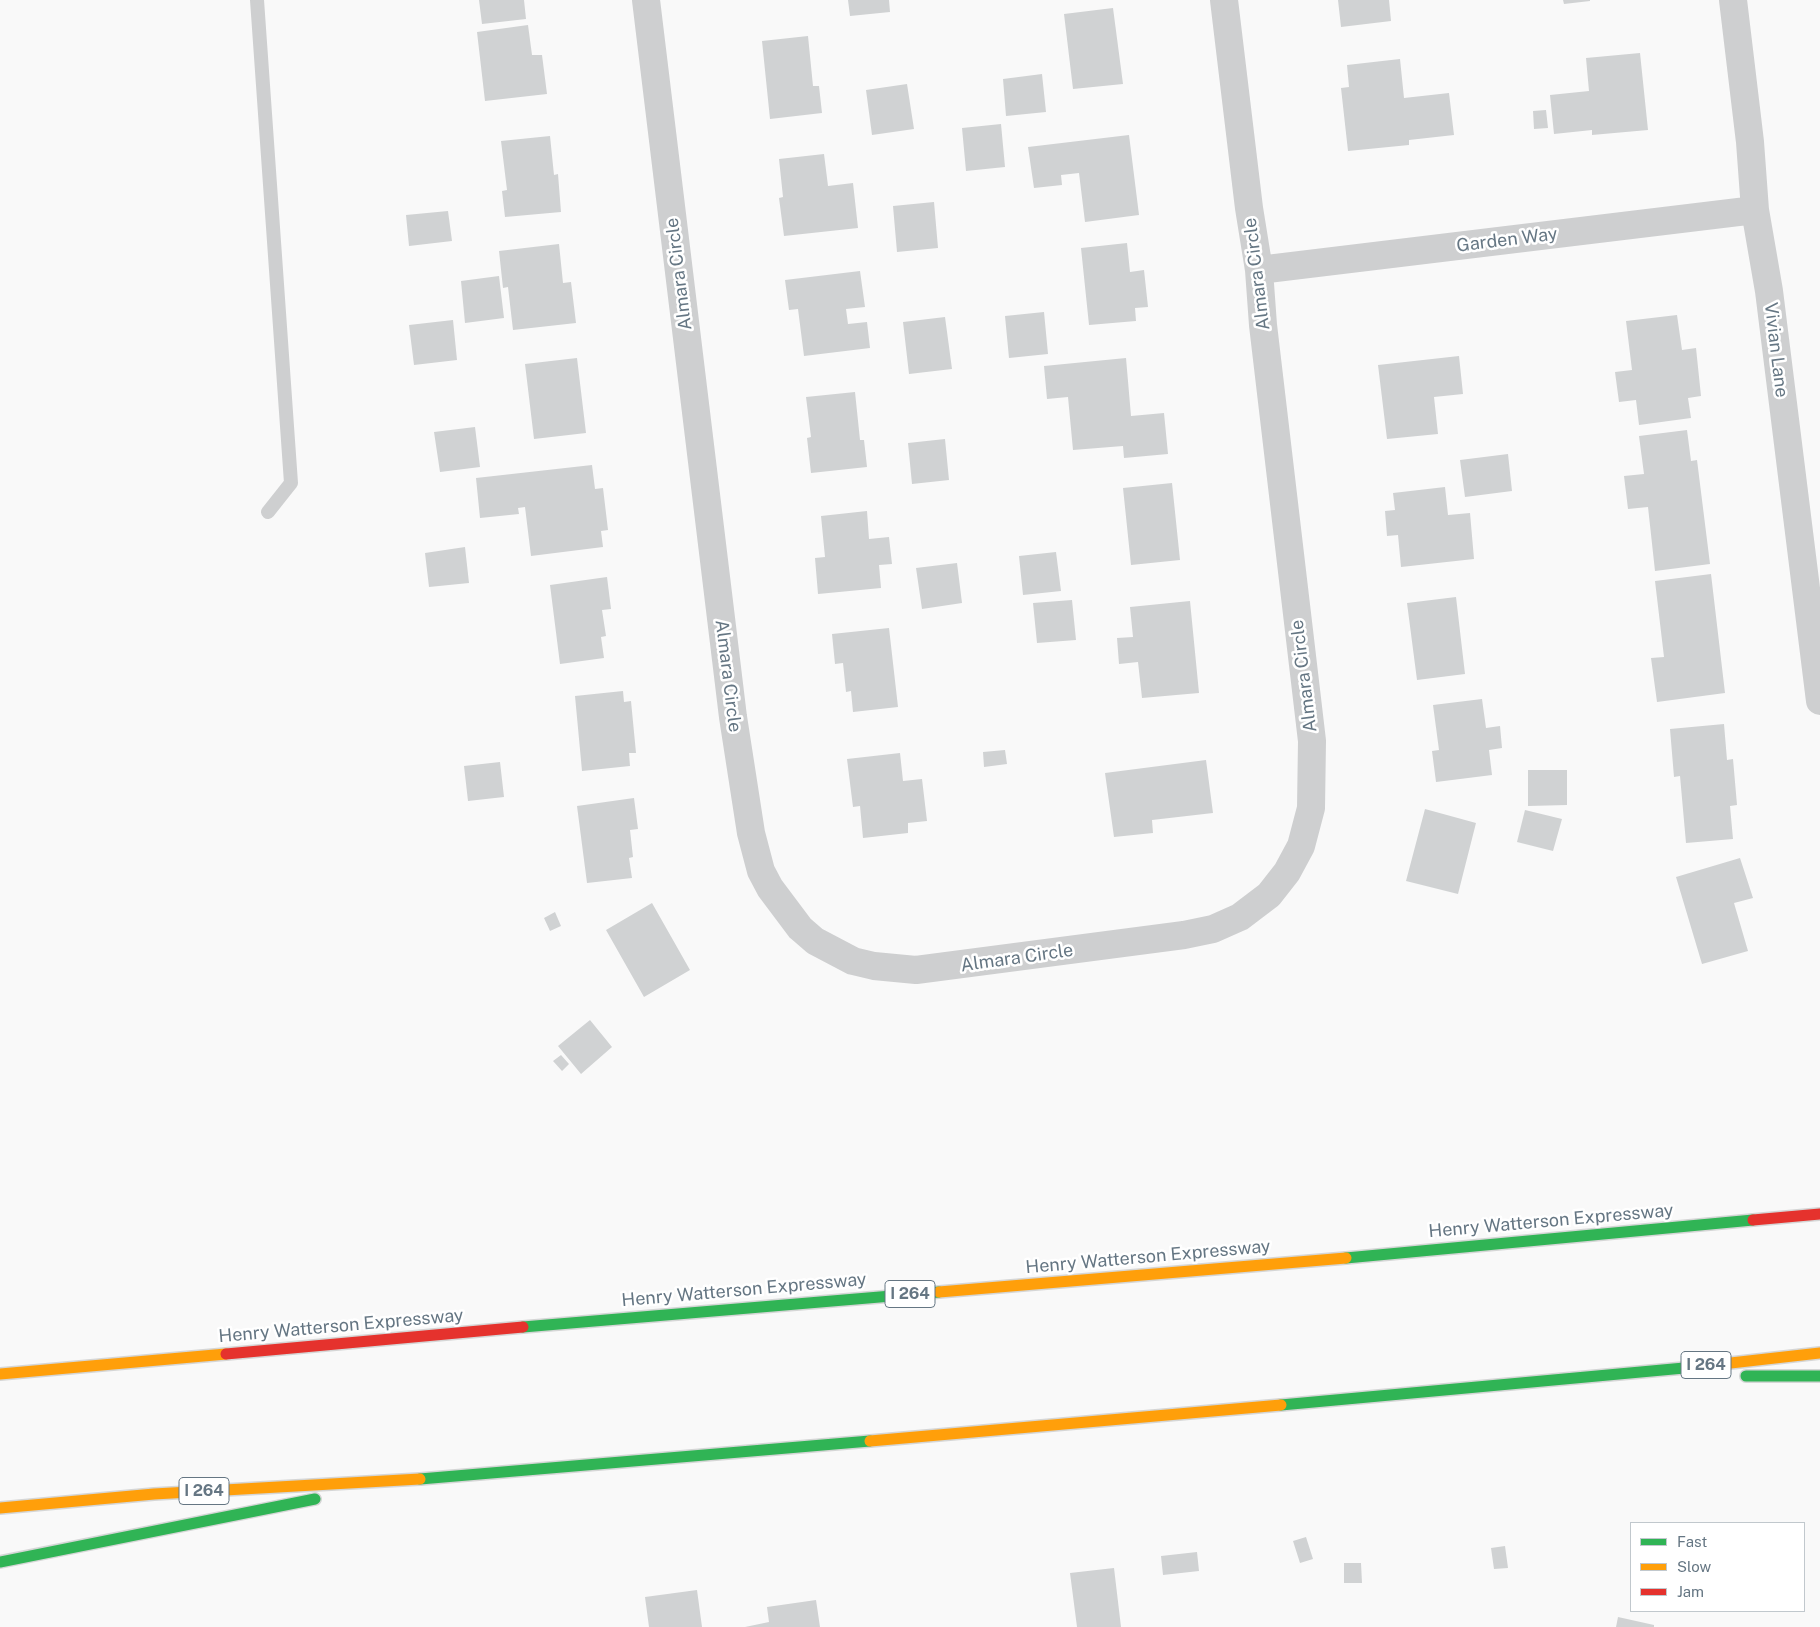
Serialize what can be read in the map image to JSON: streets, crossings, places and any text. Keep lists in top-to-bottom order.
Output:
{
  "streets": {
    "highway": ["Henry Watterson Expressway", "I 264"],
    "street": ["Garden Way", "Almara Circle", "Vivian Lane"]
  },
  "crossings": [
    ["Garden Way", "Almara Circle"],
    ["Garden Way", "Vivian Lane"]
  ],
  "legend": ["Fast", "Slow", "Jam"]
}
